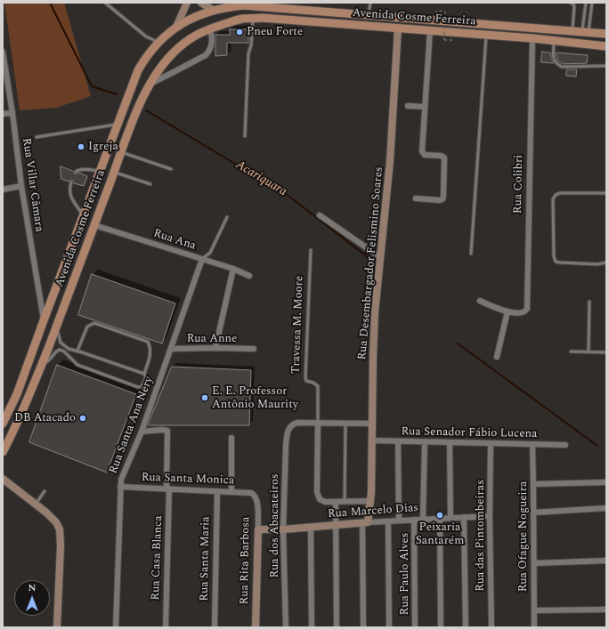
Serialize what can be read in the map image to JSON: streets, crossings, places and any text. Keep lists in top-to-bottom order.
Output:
{
  "streets": {
    "main road": ["Avenida Cosme Ferreira"],
    "street": [
      "Rua Colibri",
      "Rua Villar Câmara",
      "Rua Ana",
      "Rua Desembargador Felismino Soares",
      "Travessa M. Moore",
      "Rua Anne",
      "Rua Santa Ana Nery",
      "Rua Senador Fábio Lucena",
      "Rua Santa Monica",
      "Rua Marcelo Dias",
      "Rua dos Abacateiros",
      "Rua das Pintombeiras",
      "Rua Ofague Nogueira",
      "Rua Casa Blanca",
      "Rua Santa Maria",
      "Rua Rita Barbosa",
      "Rua Paulo Alves"
    ]
  },
  "crossings": [
    ["Avenida Cosme Ferreira", "Rua Colibri"],
    ["Avenida Cosme Ferreira", "Rua Villar Câmara"],
    ["Avenida Cosme Ferreira", "Rua Ana"],
    ["Avenida Cosme Ferreira", "Rua Desembargador Felismino Soares"],
    ["Rua Ana", "Rua Santa Ana Nery"],
    ["Rua Desembargador Felismino Soares", "Rua Senador Fábio Lucena"],
    ["Rua Desembargador Felismino Soares", "Rua Marcelo Dias"],
    ["Travessa M. Moore", "Rua dos Abacateiros"],
    ["Rua Anne", "Rua Santa Ana Nery"],
    ["Rua Santa Ana Nery", "Rua Santa Monica"],
    ["Rua Santa Ana Nery", "Rua Casa Blanca"],
    ["Rua Senador Fábio Lucena", "Rua das Pintombeiras"],
    ["Rua Senador Fábio Lucena", "Rua Ofague Nogueira"],
    ["Rua Santa Monica", "Rua Casa Blanca"],
    ["Rua Santa Monica", "Rua Santa Maria"],
    ["Rua Santa Monica", "Rua Rita Barbosa"],
    ["Rua Marcelo Dias", "Rua dos Abacateiros"],
    ["Rua Marcelo Dias", "Rua das Pintombeiras"],
    ["Rua Marcelo Dias", "Rua Rita Barbosa"],
    ["Rua Marcelo Dias", "Rua Paulo Alves"]
  ],
  "water": ["Acariquara"],
  "places": [
    "Pneu Forte",
    "Igreja",
    "E. E. Professor Antônio Maurity",
    "DB Atacado",
    "Peixaria Santarém"
  ],
  "north": "top"
}
